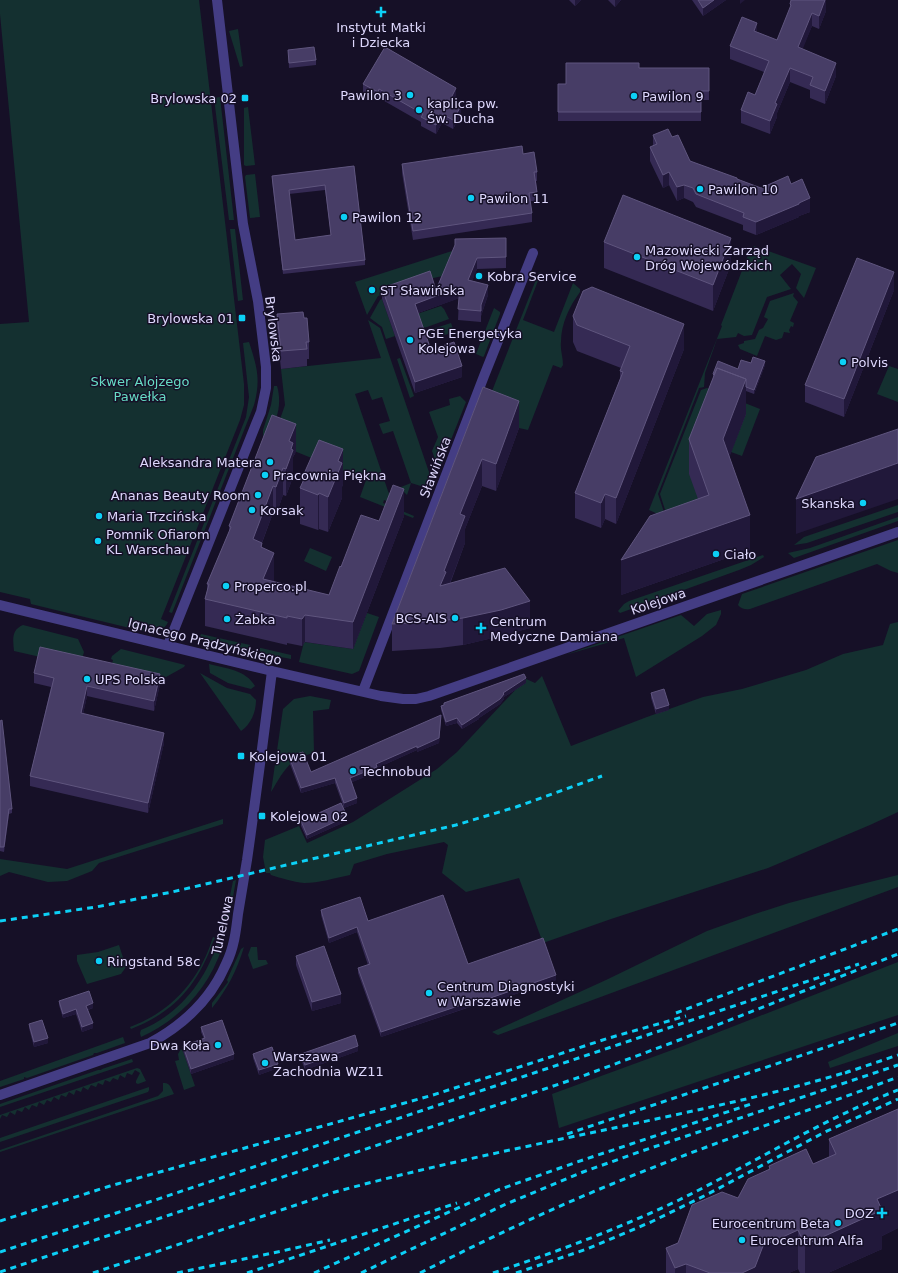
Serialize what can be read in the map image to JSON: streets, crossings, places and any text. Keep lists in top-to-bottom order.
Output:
{
  "streets": {
    "street": [
      "Brylowska",
      "Sławińska",
      "Kolejowa",
      "Ignacego Prądzyńskiego",
      "Tunelowa"
    ]
  },
  "crossings": [
    ["Brylowska", "Ignacego Prądzyńskiego"],
    ["Sławińska", "Ignacego Prądzyńskiego"],
    ["Kolejowa", "Ignacego Prądzyńskiego"],
    ["Ignacego Prądzyńskiego", "Tunelowa"]
  ],
  "parks": ["Skwer Alojzego Pawełka"],
  "places": {
    "health": ["Instytut Matki i Dziecka", "Centrum Medyczne Damiana", "DOZ"],
    "other": [
      "Pawilon 3",
      "Pawilon 9",
      "kaplica pw. Św. Ducha",
      "Pawilon 10",
      "Pawilon 11",
      "Pawilon 12",
      "Mazowiecki Zarząd Dróg Wojewódzkich",
      "Kobra Service",
      "ST Sławińska",
      "PGE Energetyka Kolejowa",
      "Polvis",
      "Aleksandra Matera",
      "Pracownia Piękna",
      "Ananas Beauty Room",
      "Skanska",
      "Korsak",
      "Maria Trzcińska",
      "Pomnik Ofiarom KL Warschau",
      "Ciało",
      "Properco.pl",
      "BCS-AIS",
      "Żabka",
      "UPS Polska",
      "Technobud",
      "Ringstand 58c",
      "Centrum Diagnostyki w Warszawie",
      "Dwa Koła",
      "Warszawa Zachodnia WZ11",
      "Eurocentrum Beta",
      "Eurocentrum Alfa"
    ],
    "transit": [
      "Brylowska 02",
      "Brylowska 01",
      "Kolejowa 01",
      "Kolejowa 02"
    ]
  }
}
